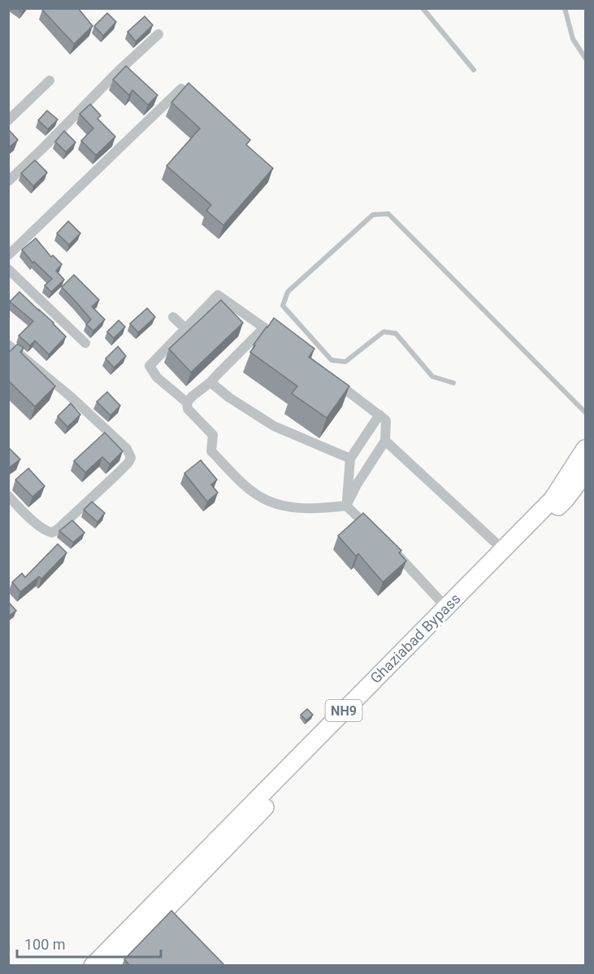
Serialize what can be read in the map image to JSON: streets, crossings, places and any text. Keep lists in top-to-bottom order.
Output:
{
  "streets": {
    "highway": ["Ghaziabad Bypass", "NH9"]
  },
  "scale_bar": "100 m"
}
